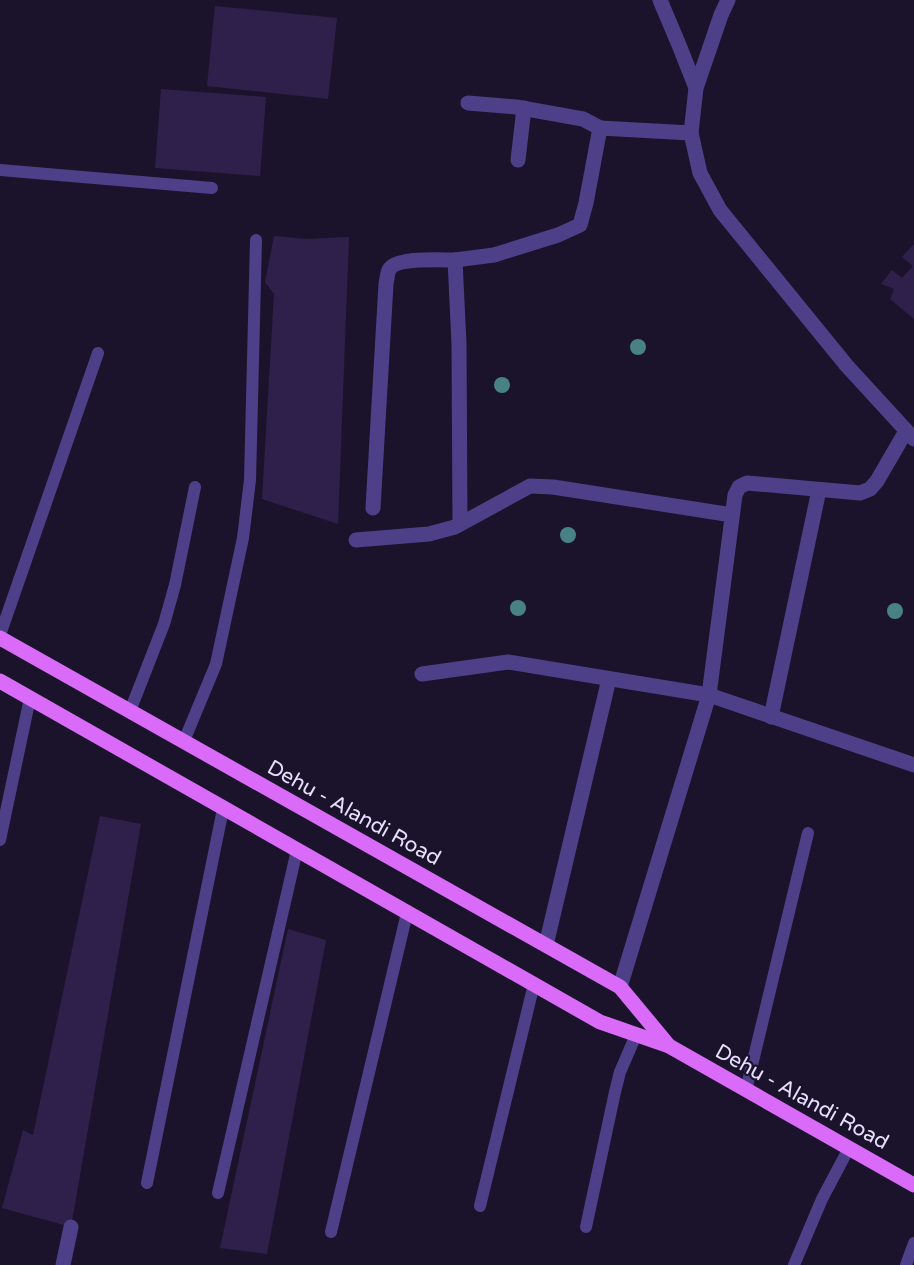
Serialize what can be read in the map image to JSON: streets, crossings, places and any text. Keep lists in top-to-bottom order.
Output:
{
  "streets": {
    "main road": ["Dehu - Alandi Road"]
  }
}
